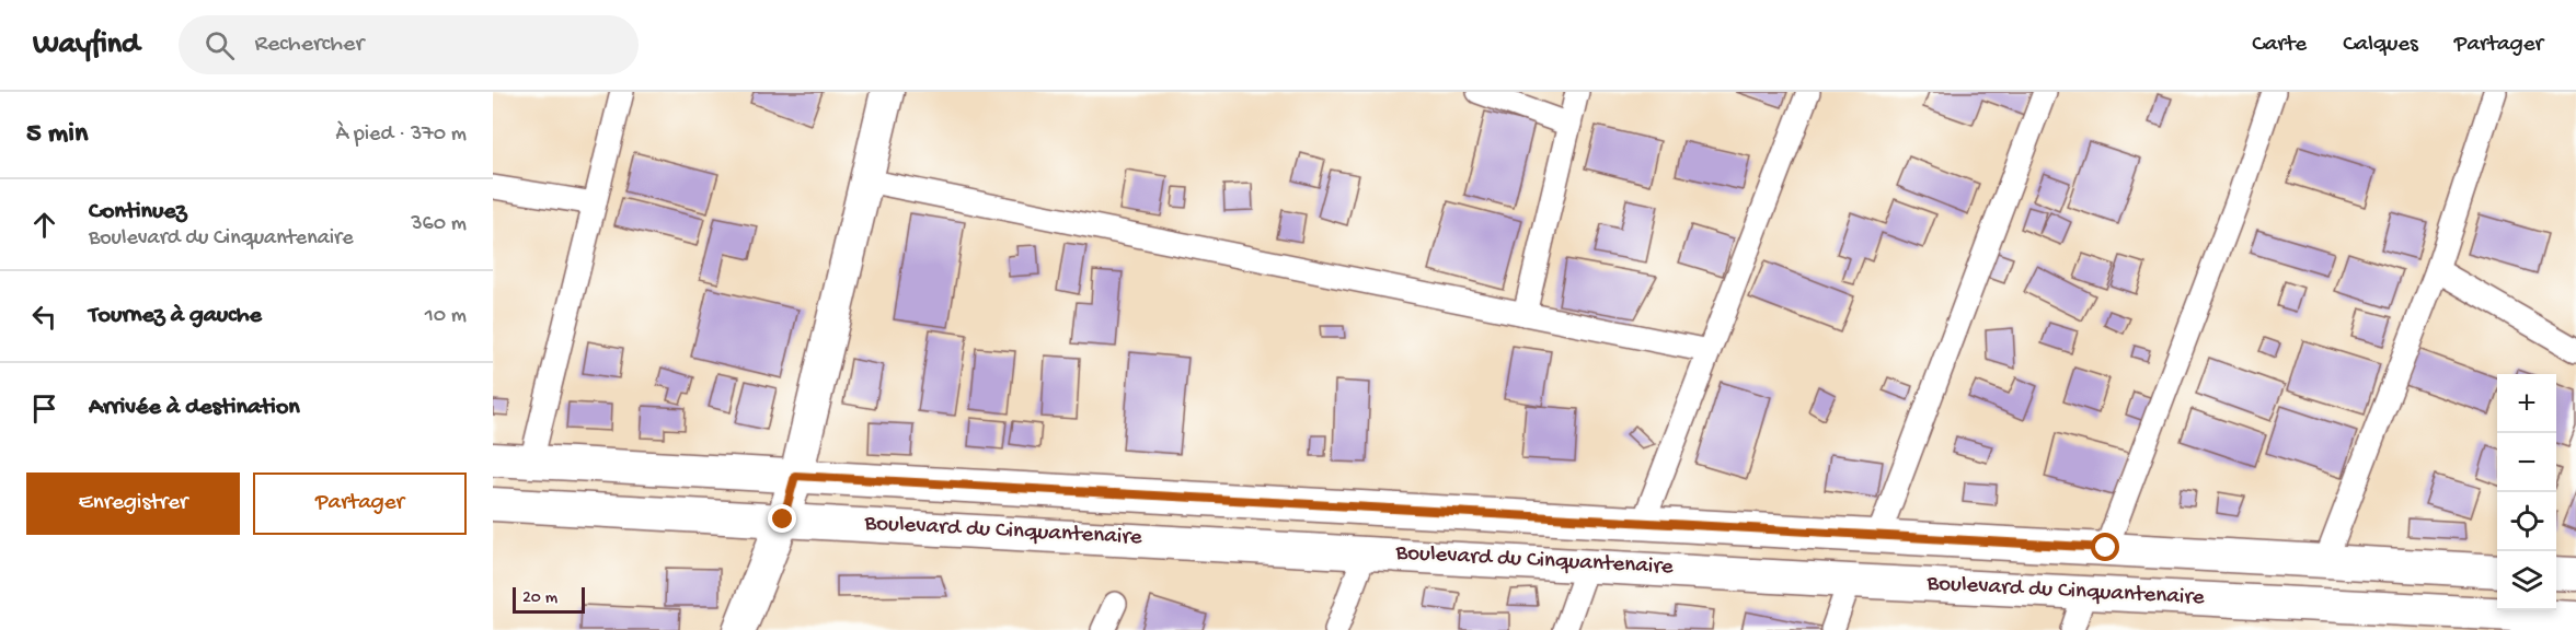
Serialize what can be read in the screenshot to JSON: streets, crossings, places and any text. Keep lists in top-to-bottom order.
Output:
{
  "streets": {
    "main road": ["Boulevard du Cinquantenaire"]
  },
  "scale_bar": "20 m",
  "page": {
    "header": "Wayfind",
    "search": "Rechercher",
    "nav": ["Carte", "Calques", "Partager"],
    "heading": ["5 min", "À pied · 370 m"],
    "list": [
      ["Continuez", "Boulevard du Cinquantenaire", "360 m"],
      ["Tournez à gauche", "10 m"],
      "Arrivée à destination"
    ],
    "map_buttons": ["+", "−"],
    "buttons": ["Enregistrer", "Partager"],
    "scale": "20 m"
  }
}
